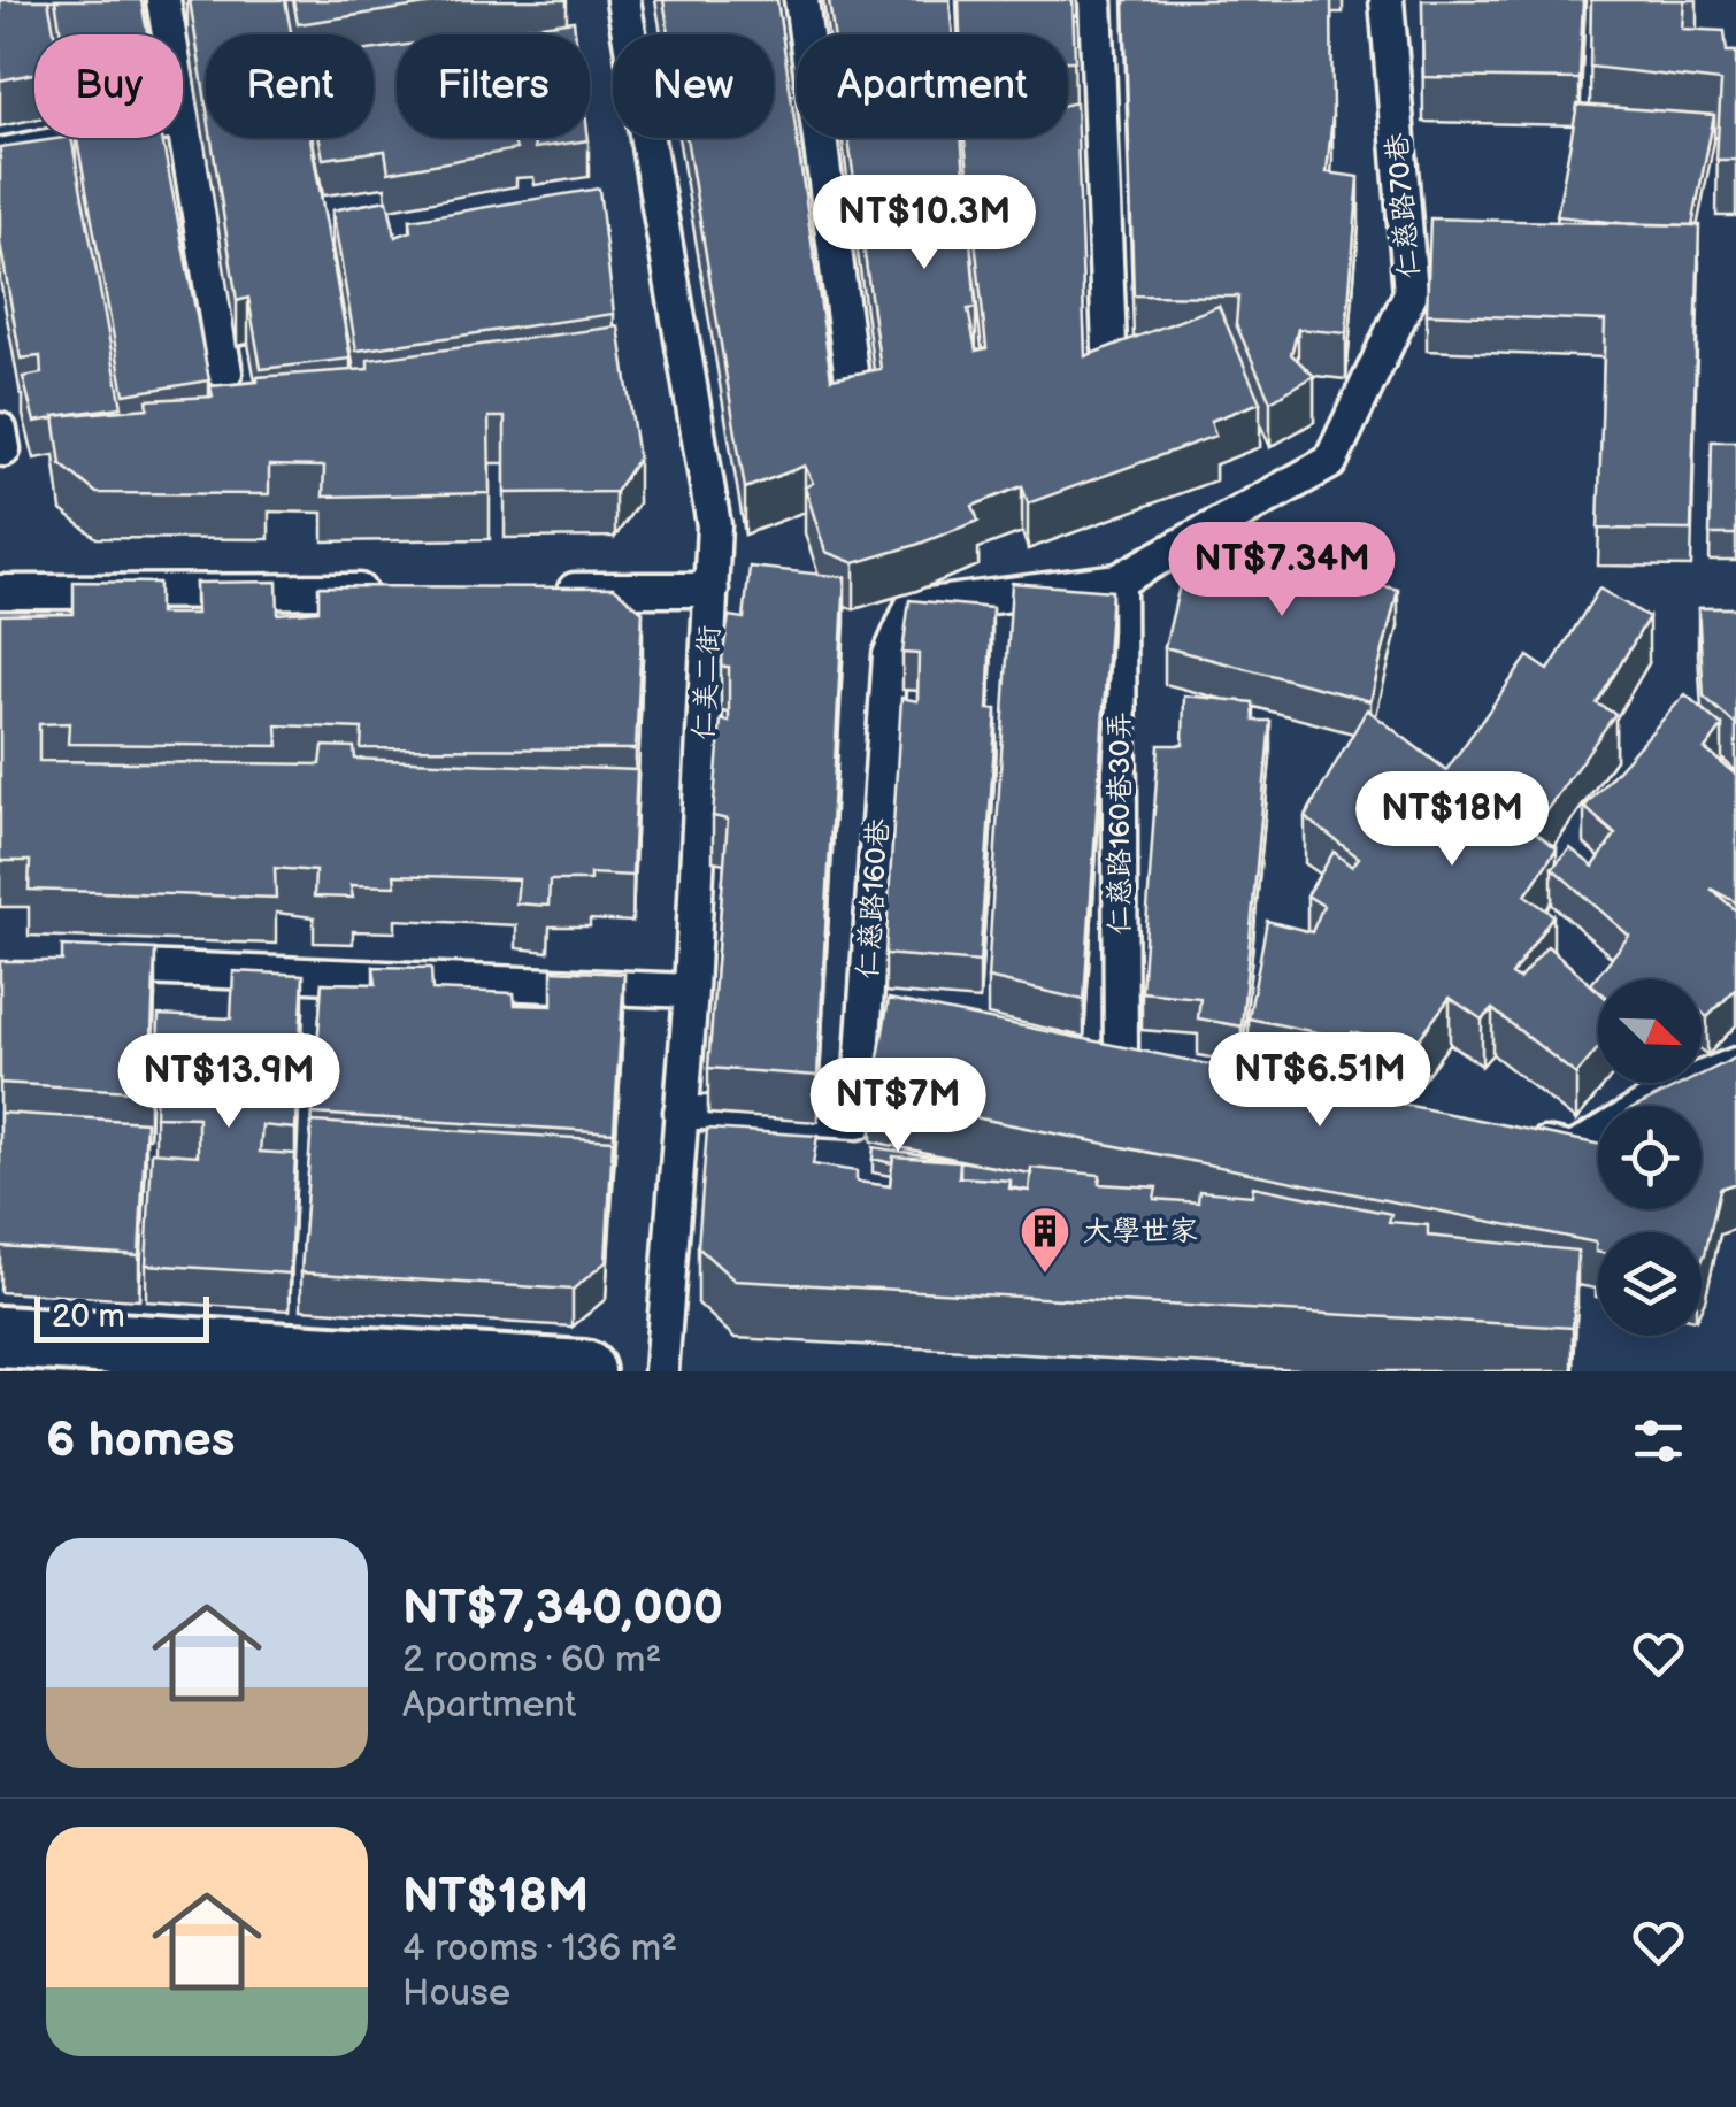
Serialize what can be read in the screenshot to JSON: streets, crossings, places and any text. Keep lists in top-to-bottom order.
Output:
{
  "streets": {
    "lane": [
      "仁慈路70巷",
      "仁美二街",
      "仁慈路160巷30弄",
      "仁慈路160巷"
    ]
  },
  "crossings": [
    ["仁慈路70巷", "仁慈路160巷"],
    ["仁美二街", "仁慈路160巷"],
    ["仁慈路160巷30弄", "仁慈路160巷"]
  ],
  "places": {
    "building": ["大學世家"]
  },
  "scale_bar": "20 m",
  "north": "bottom right",
  "page": {
    "chip": [
      "Buy",
      "Rent",
      "Filters",
      "New",
      "Apartment"
    ],
    "price": [
      "NT$10.3M",
      "NT$7.34M",
      "NT$18M",
      "NT$6.51M",
      "NT$13.9M",
      "NT$7M"
    ],
    "scale": "20 m",
    "heading": "6 homes",
    "list": [
      {
        "name": "NT$7,340,000",
        "note": "2 rooms · 60 m² · Apartment"
      },
      {
        "name": "NT$18M",
        "note": "4 rooms · 136 m² · House"
      }
    ]
  }
}
